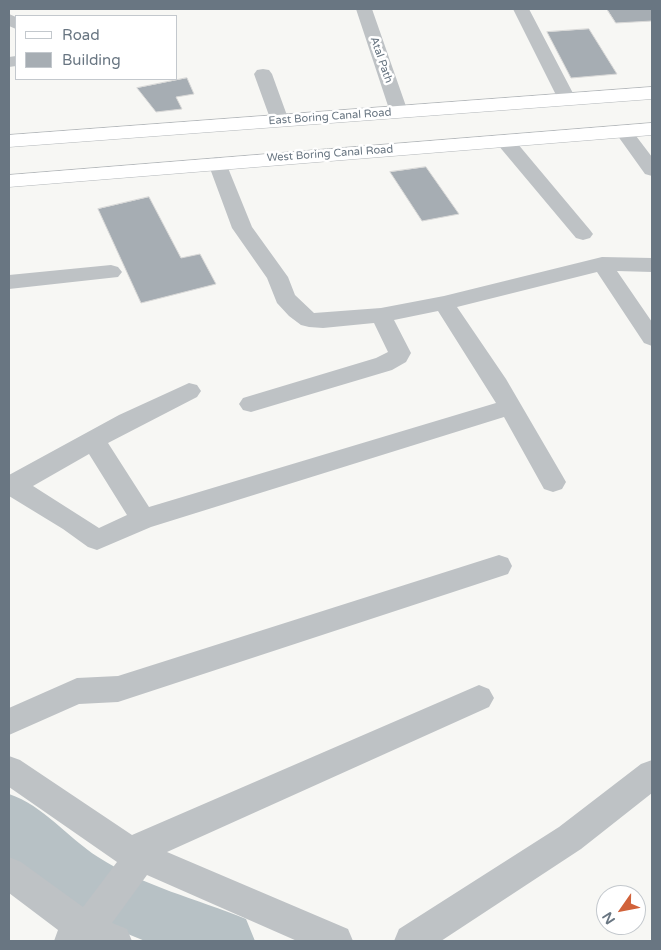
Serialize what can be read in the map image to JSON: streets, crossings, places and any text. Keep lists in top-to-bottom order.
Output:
{
  "streets": {
    "main road": ["East Boring Canal Road", "West Boring Canal Road"],
    "street": ["Atal Path"]
  },
  "crossings": [
    ["Atal Path", "East Boring Canal Road"]
  ],
  "legend": ["Road", "Building"],
  "north": "bottom left"
}
